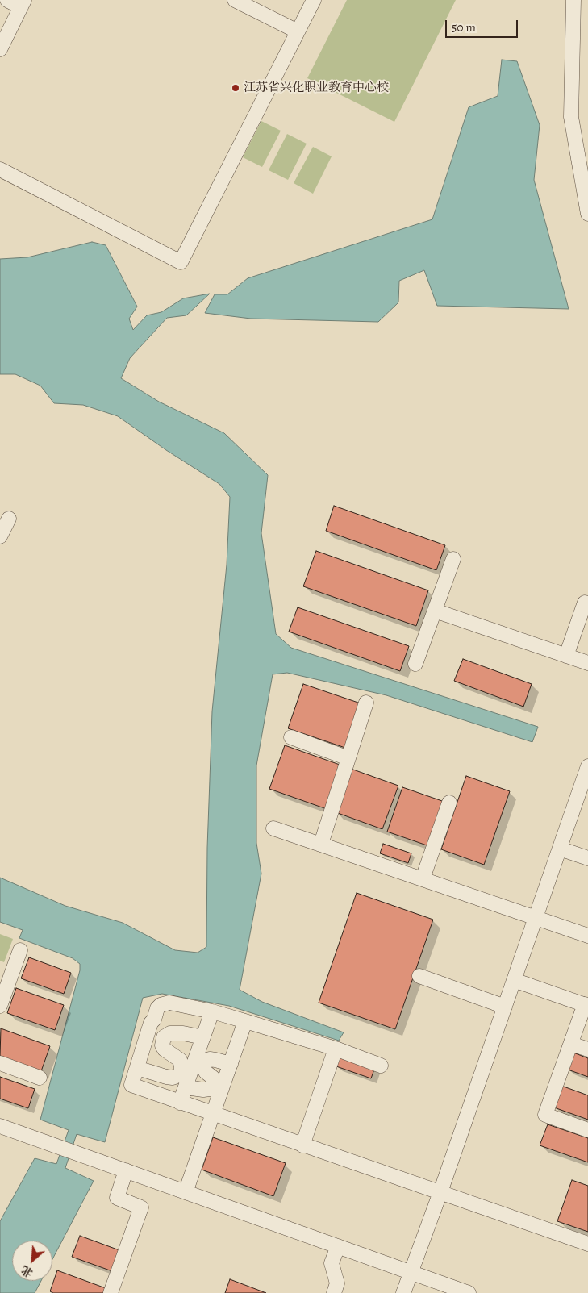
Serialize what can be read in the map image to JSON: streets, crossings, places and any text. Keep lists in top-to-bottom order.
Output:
{
  "places": ["江苏省兴化职业教育中心校"],
  "scale_bar": "50 m",
  "north": "bottom left"
}
